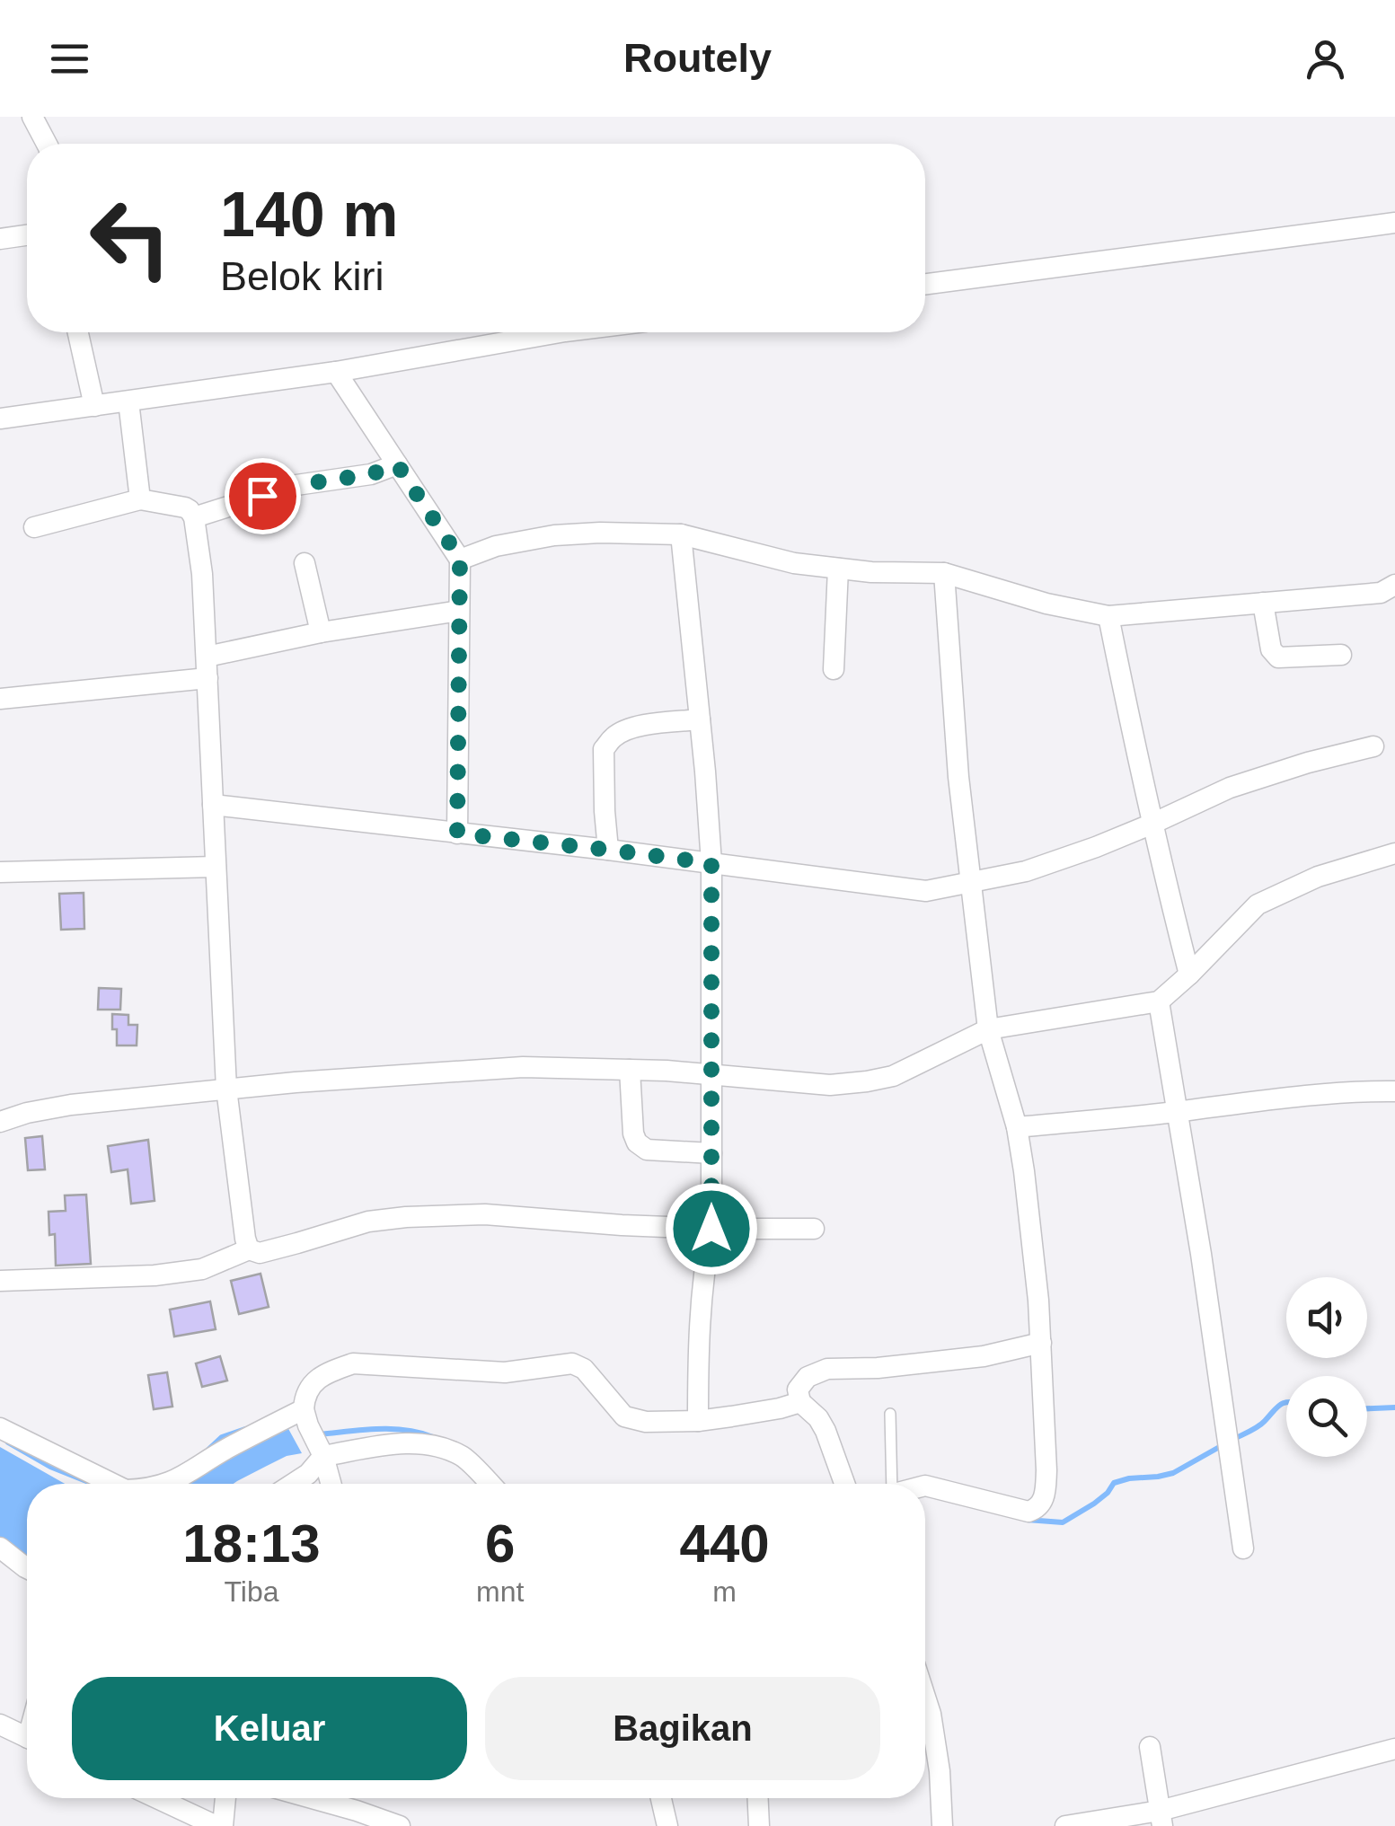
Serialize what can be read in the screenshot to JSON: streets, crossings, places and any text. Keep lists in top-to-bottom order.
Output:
{
  "page": {
    "header": "Routely",
    "turn": ["140 m", "Belok kiri"],
    "eta": [
      "18:13",
      "Tiba",
      "6",
      "mnt",
      "440",
      "m"
    ],
    "buttons": ["Keluar", "Bagikan"]
  }
}
